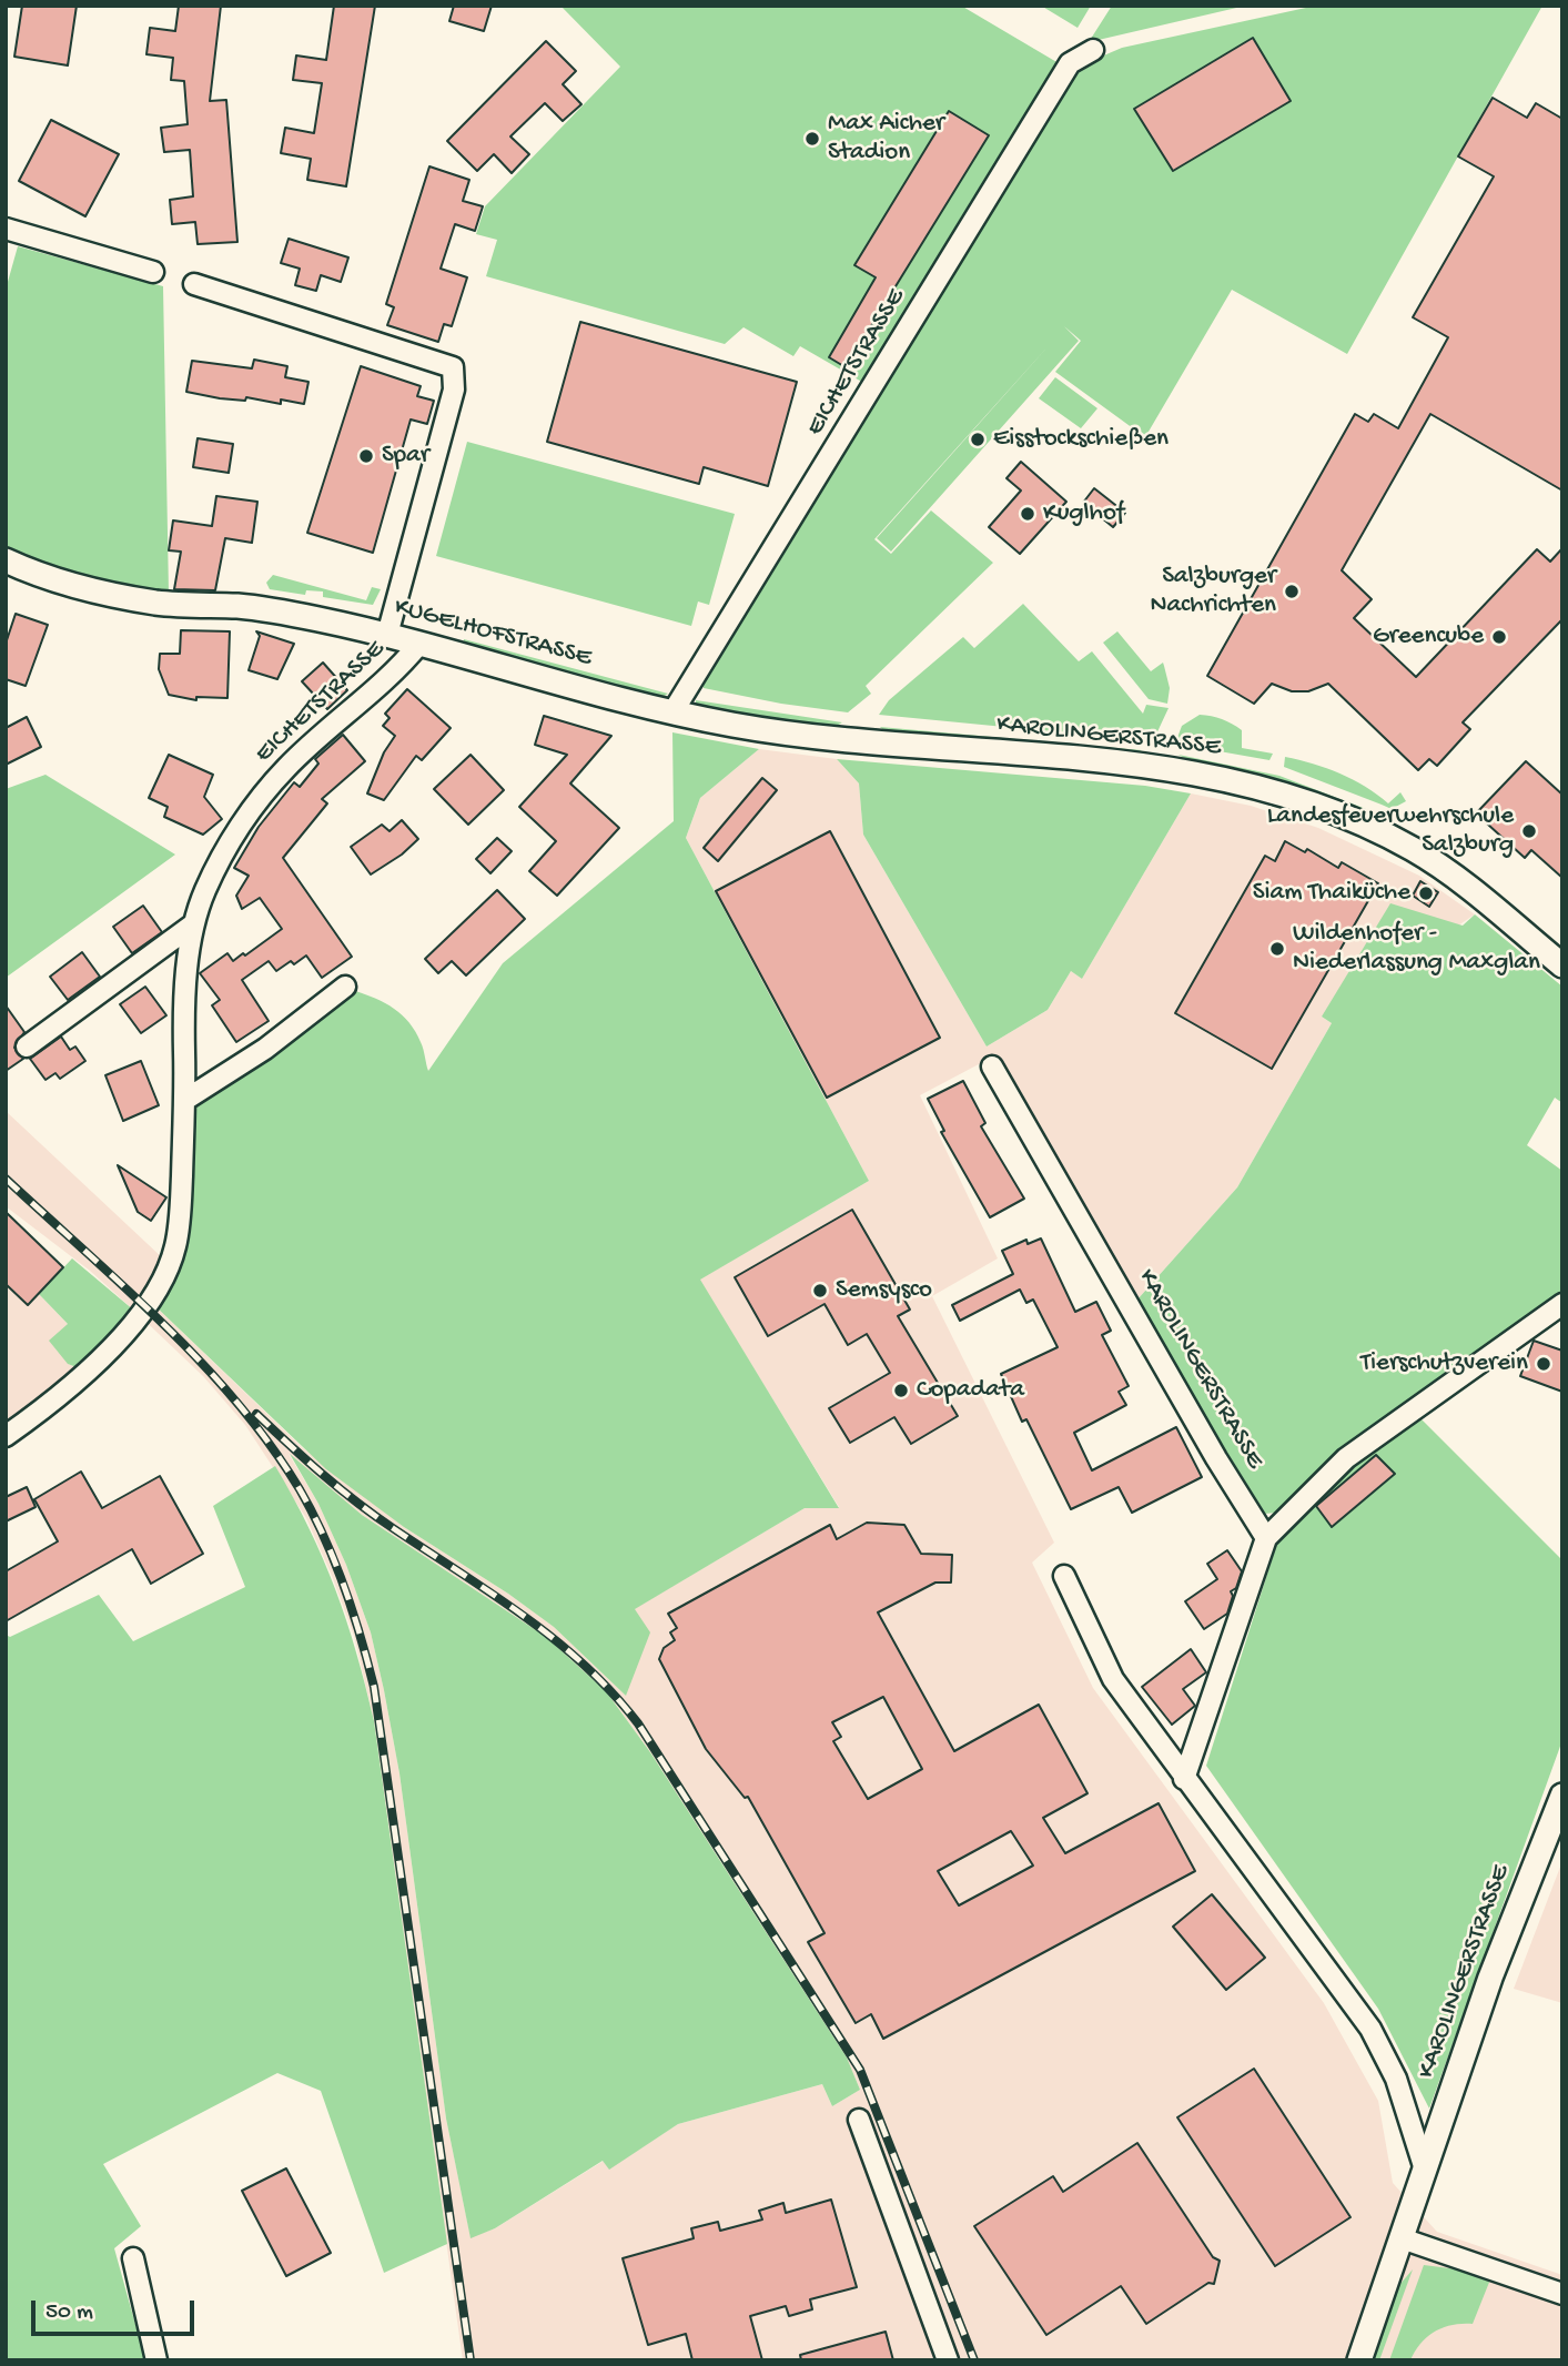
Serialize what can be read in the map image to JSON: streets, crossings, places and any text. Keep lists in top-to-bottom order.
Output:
{
  "streets": {
    "street": ["EICHETSTRASSE", "KUGELHOFSTRASSE", "KAROLINGERSTRASSE"]
  },
  "crossings": [
    ["EICHETSTRASSE", "KUGELHOFSTRASSE"],
    ["KUGELHOFSTRASSE", "KAROLINGERSTRASSE"]
  ],
  "places": [
    "Max Aicher Stadion",
    "Eisstockschießen",
    "Spar",
    "Kuglhof",
    "Salzburger Nachrichten",
    "Greencube",
    "Landesfeuerwehrschule Salzburg",
    "Siam Thaiküche",
    "Wildenhofer - Niederlassung Maxglan",
    "Semsysco",
    "Tierschutzverein",
    "Copadata"
  ],
  "scale_bar": "50 m"
}
